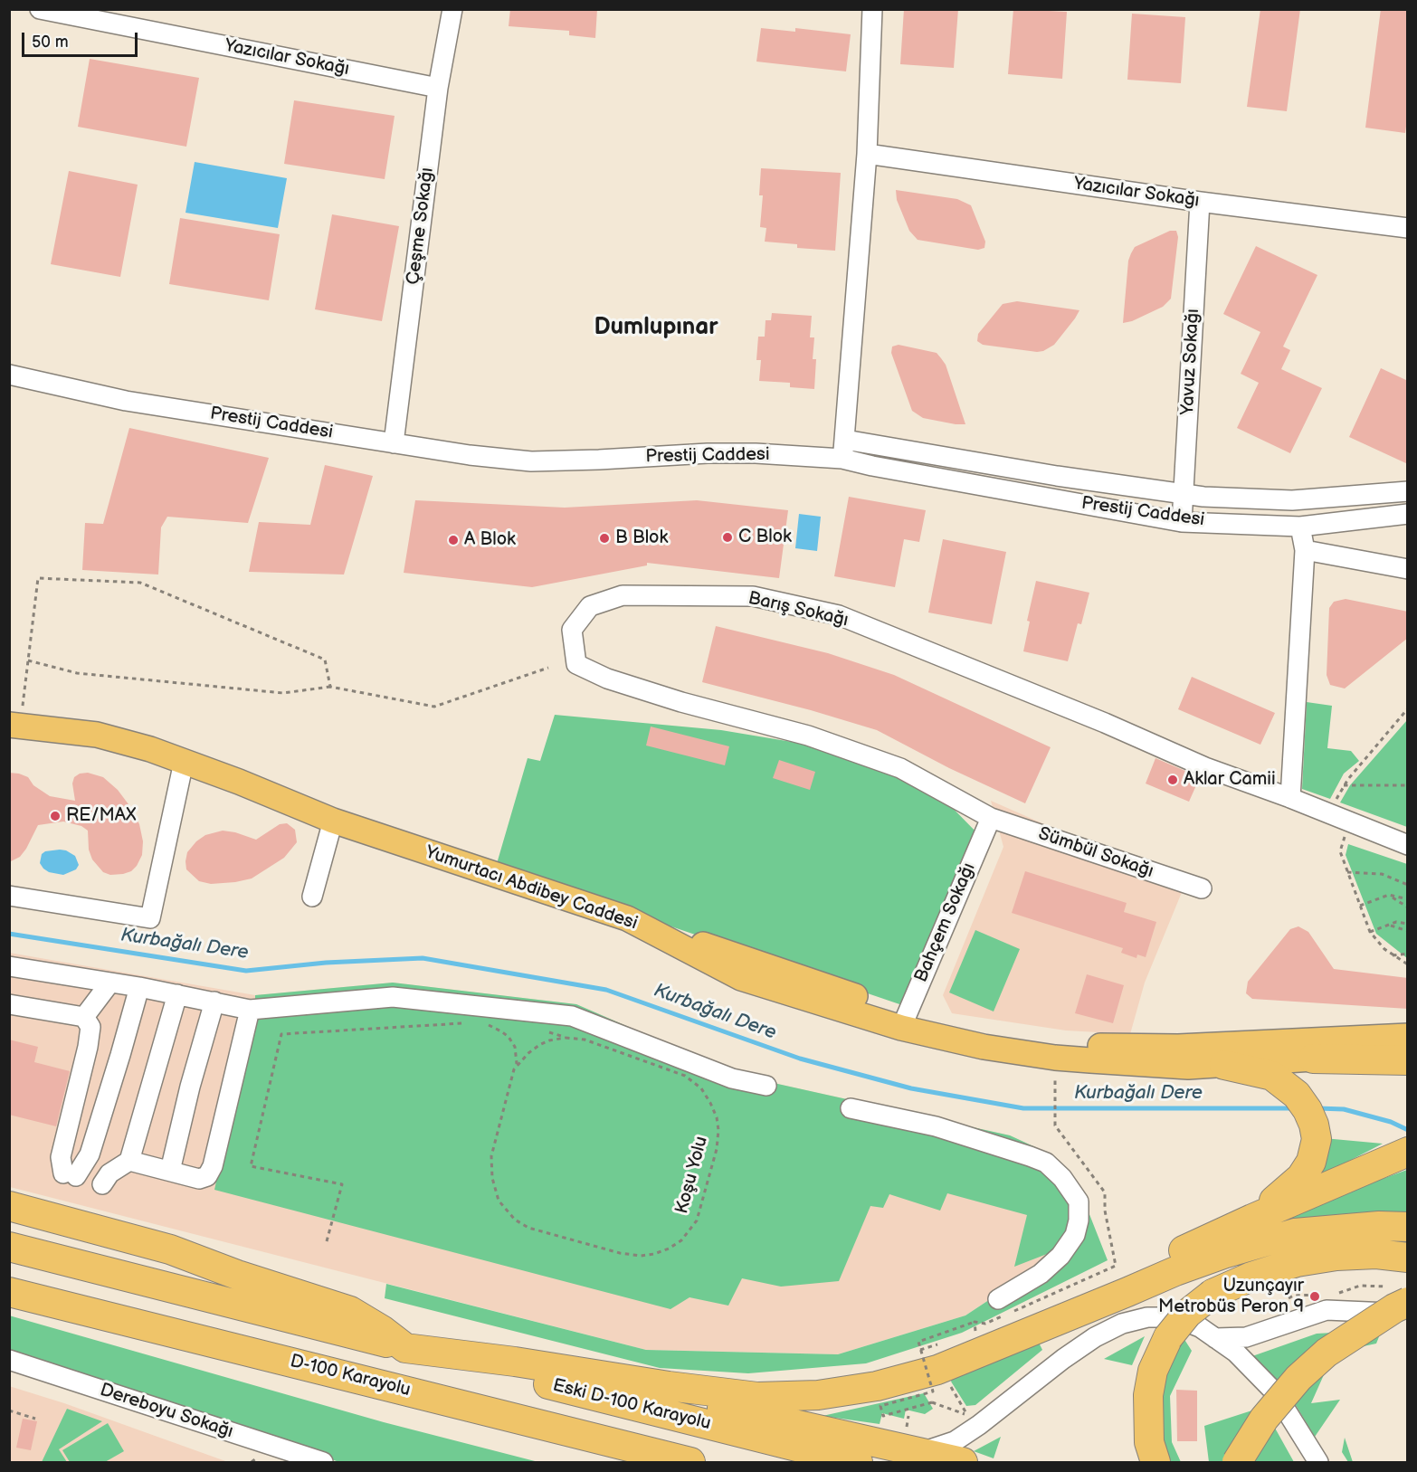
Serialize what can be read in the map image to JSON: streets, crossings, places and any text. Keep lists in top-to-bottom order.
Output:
{
  "streets": {
    "highway": ["D-100 Karayolu", "Eski D-100 Karayolu"],
    "main road": ["Yumurtacı Abdibey Caddesi"],
    "street": [
      "Yazıcılar Sokağı",
      "Çeşme Sokağı",
      "Yavuz Sokağı",
      "Prestij Caddesi",
      "Barış Sokağı",
      "Sümbül Sokağı",
      "Bahçem Sokağı",
      "Dereboyu Sokağı"
    ],
    "path": ["Koşu Yolu"]
  },
  "crossings": [
    ["Yazıcılar Sokağı", "Çeşme Sokağı"],
    ["Yazıcılar Sokağı", "Yavuz Sokağı"],
    ["Çeşme Sokağı", "Prestij Caddesi"],
    ["Yavuz Sokağı", "Prestij Caddesi"],
    ["Barış Sokağı", "Sümbül Sokağı"],
    ["Barış Sokağı", "Bahçem Sokağı"],
    ["Sümbül Sokağı", "Bahçem Sokağı"],
    ["Yumurtacı Abdibey Caddesi", "Bahçem Sokağı"]
  ],
  "districts": ["Dumlupınar"],
  "water": ["Kurbağalı Dere"],
  "places": [
    "C Blok",
    "B Blok",
    "A Blok",
    "Aklar Camii",
    "RE/MAX",
    "Uzunçayır Metrobüs Peron 9"
  ],
  "scale_bar": "50 m"
}
